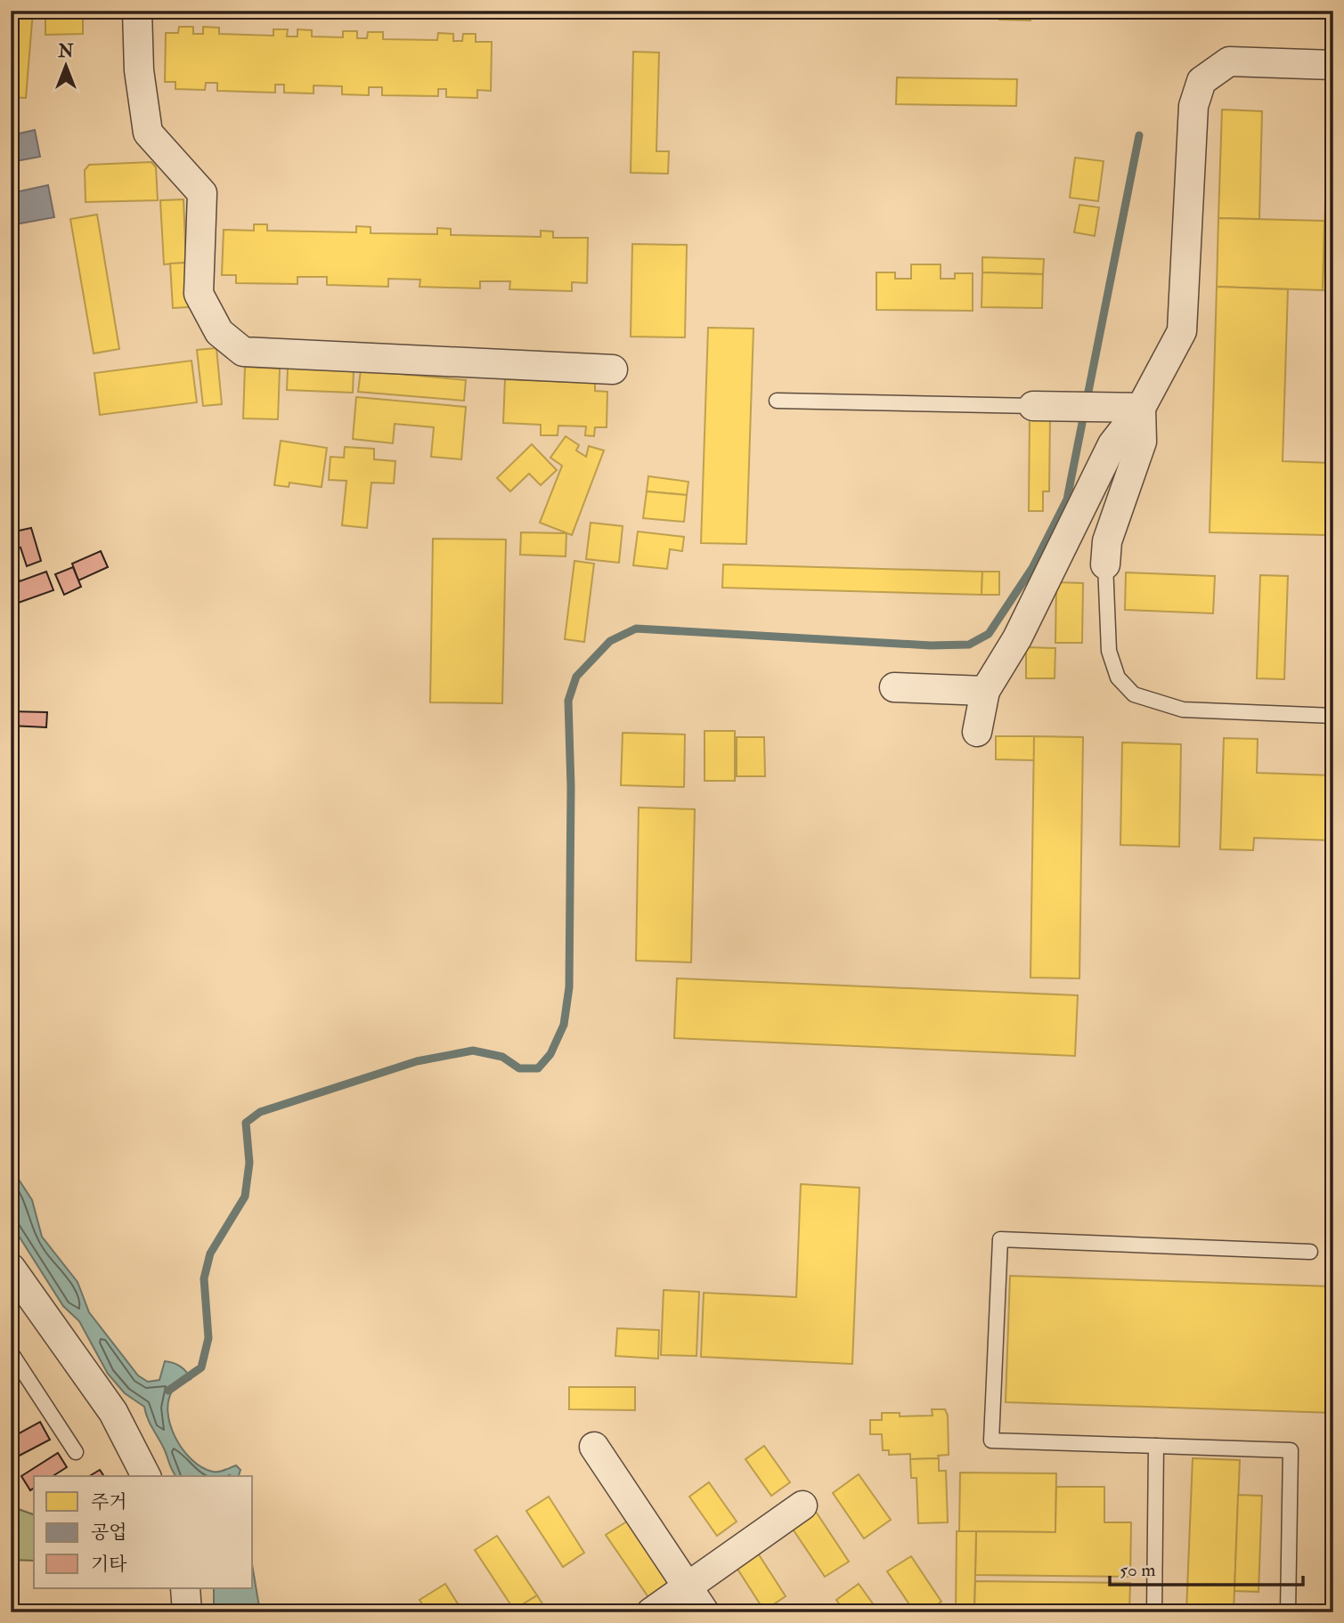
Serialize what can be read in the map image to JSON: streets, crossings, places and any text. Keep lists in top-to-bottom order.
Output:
{
  "legend": ["주거", "공업", "기타"],
  "scale_bar": "50 m",
  "north": "top"
}
